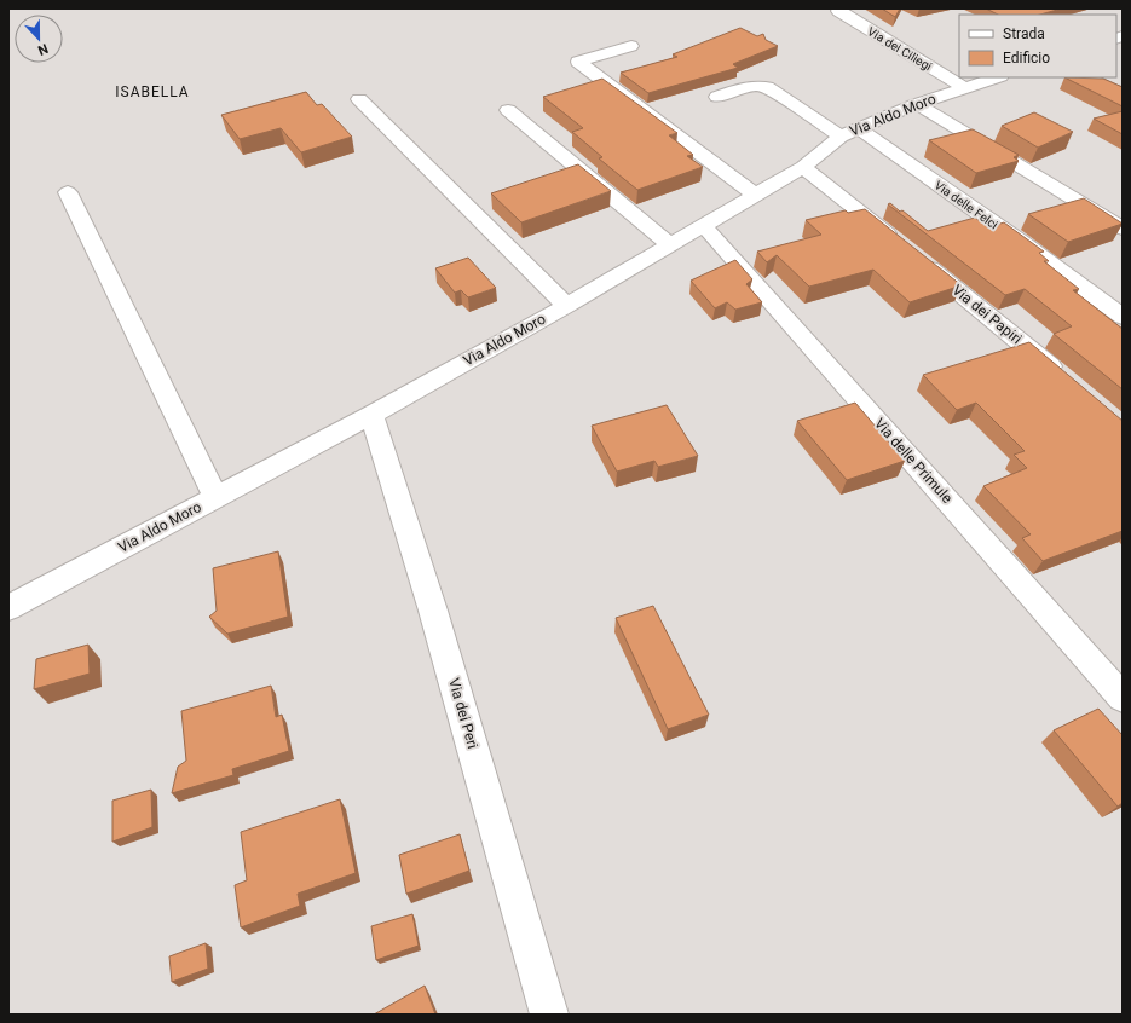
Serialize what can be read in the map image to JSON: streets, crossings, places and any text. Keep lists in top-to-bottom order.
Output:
{
  "streets": {
    "street": [
      "Via dei Ciliegi",
      "Via Aldo Moro",
      "Via delle Felci",
      "Via dei Papiri",
      "Via delle Primule",
      "Via dei Peri"
    ]
  },
  "crossings": [
    ["Via dei Ciliegi", "Via Aldo Moro"],
    ["Via Aldo Moro", "Via delle Felci"],
    ["Via Aldo Moro", "Via dei Papiri"],
    ["Via Aldo Moro", "Via delle Primule"],
    ["Via Aldo Moro", "Via dei Peri"]
  ],
  "districts": ["ISABELLA"],
  "legend": ["Strada", "Edificio"],
  "north": "bottom"
}
